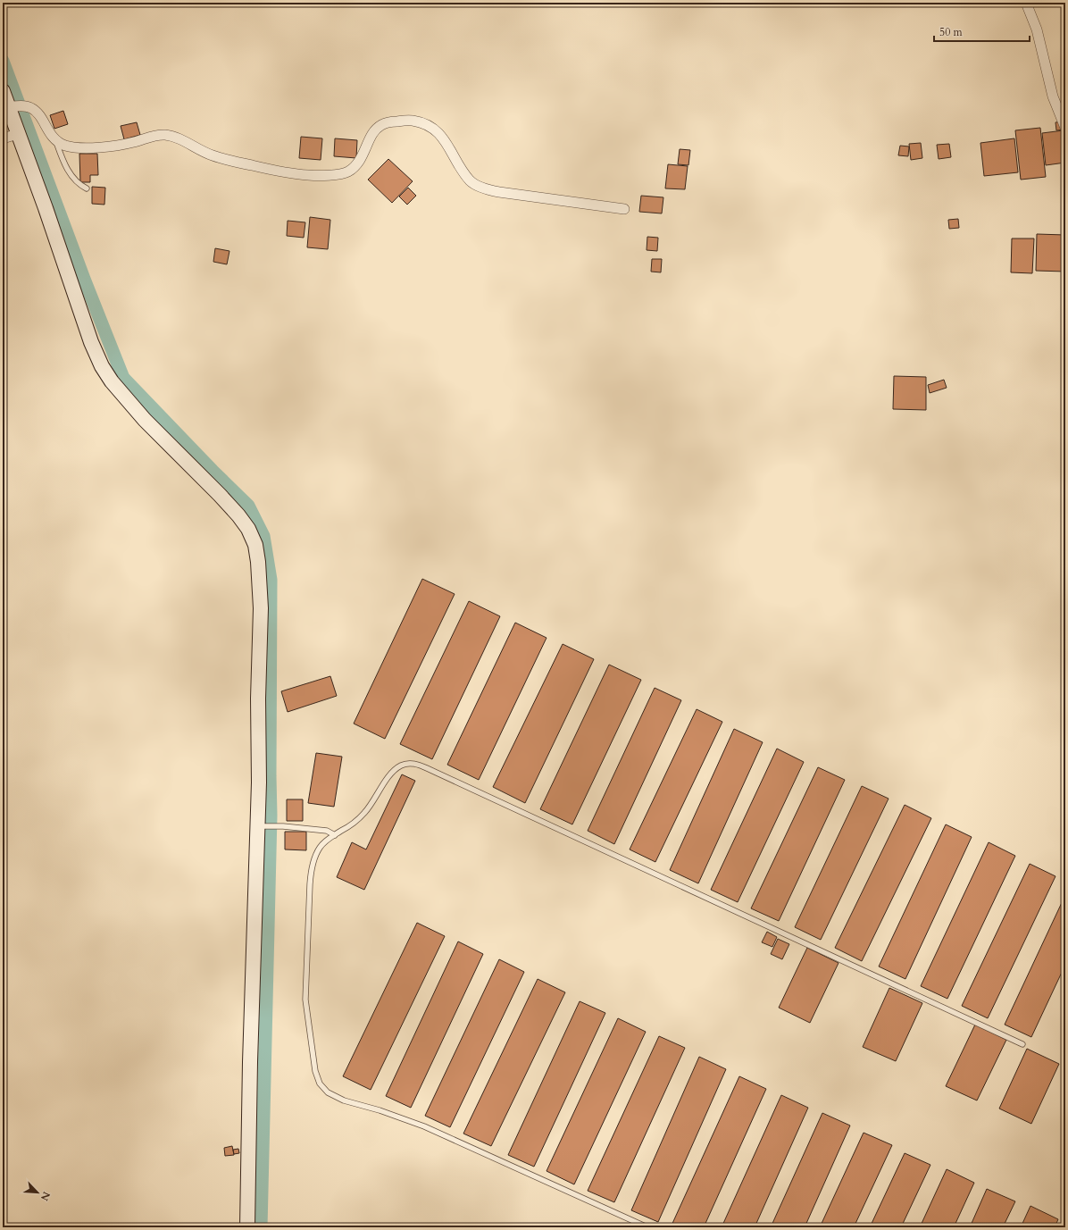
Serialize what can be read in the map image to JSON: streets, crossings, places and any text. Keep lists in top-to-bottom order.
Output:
{
  "scale_bar": "50 m",
  "north": "bottom right"
}
